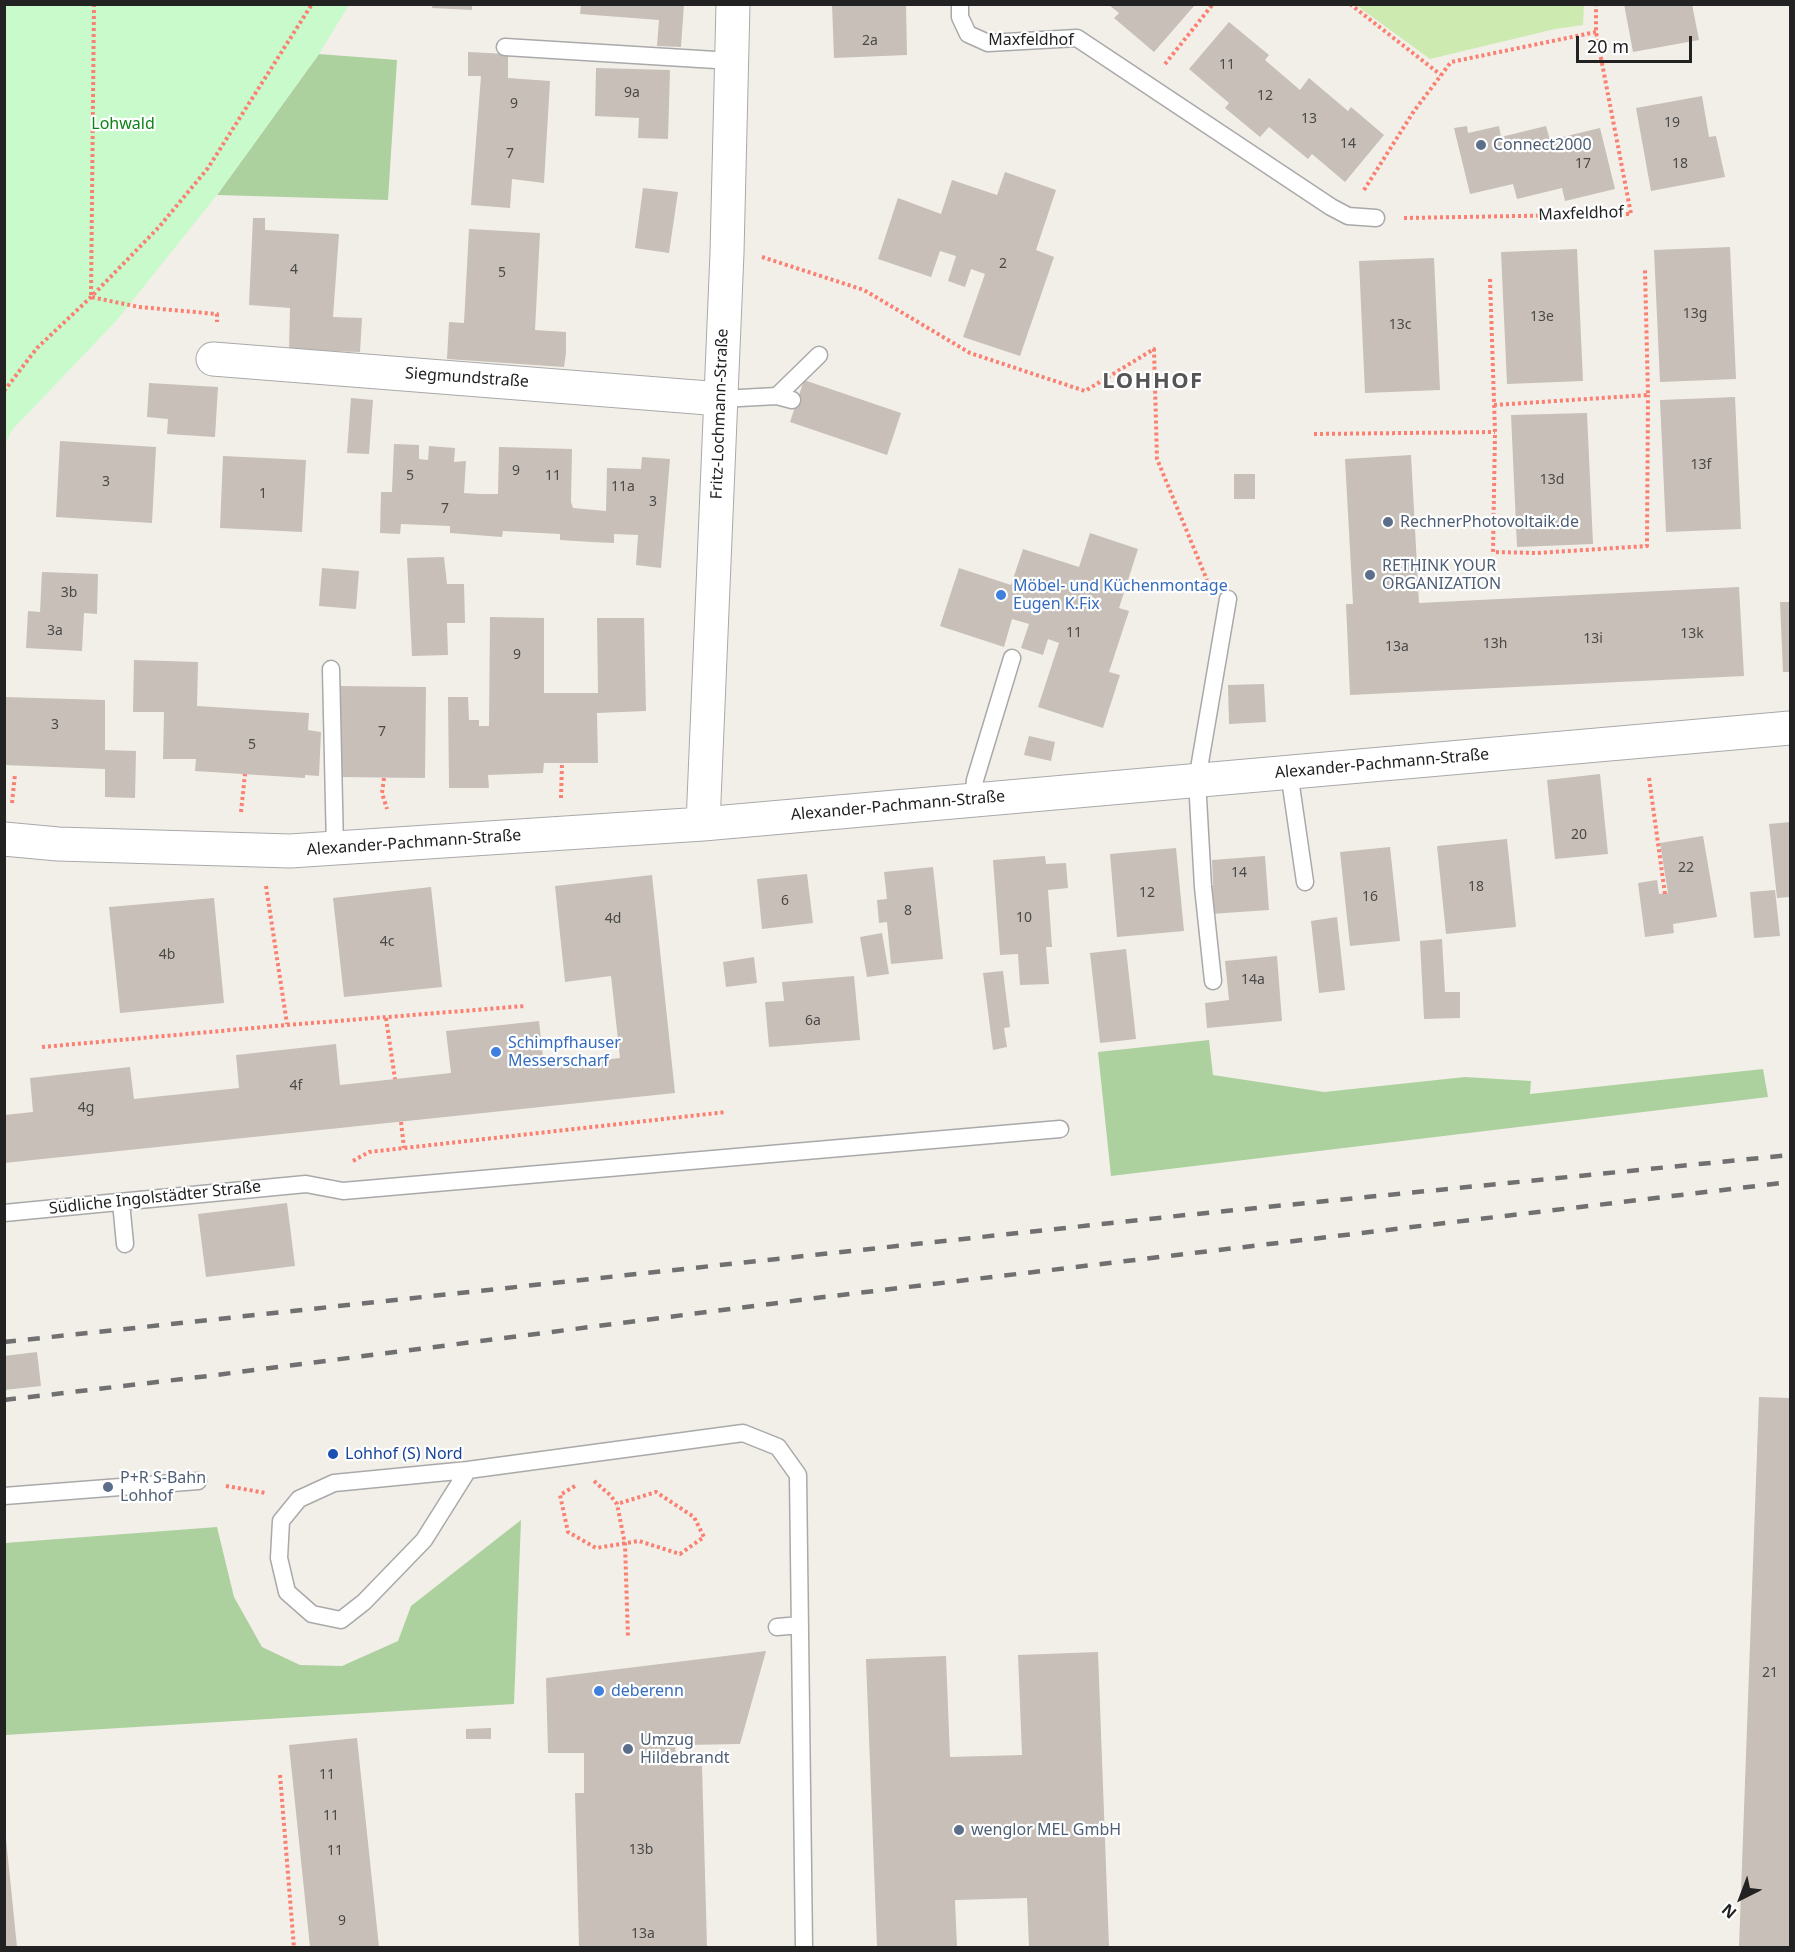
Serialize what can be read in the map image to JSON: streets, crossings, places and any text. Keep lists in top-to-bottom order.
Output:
{
  "streets": {
    "street": ["Siegmundstraße", "Fritz-Lochmann-Straße", "Alexander-Pachmann-Straße"],
    "lane": ["Maxfeldhof", "Südliche Ingolstädter Straße"]
  },
  "crossings": [
    ["Siegmundstraße", "Fritz-Lochmann-Straße"],
    ["Fritz-Lochmann-Straße", "Alexander-Pachmann-Straße"]
  ],
  "districts": ["LOHHOF"],
  "parks": ["Lohwald"],
  "places": [
    "Connect2000",
    "RechnerPhotovoltaik.de",
    "RETHINK YOUR ORGANIZATION",
    "Möbel- und Küchenmontage Eugen K.Fix",
    "Schimpfhauser Messerscharf",
    "Lohhof (S) Nord",
    "P+R S-Bahn Lohhof",
    "deberenn",
    "Umzug Hildebrandt",
    "wenglor MEL GmbH"
  ],
  "house_numbers": [
    "2a",
    "11",
    "9a",
    "12",
    "9",
    "13",
    "19",
    "14",
    "7",
    "17",
    "18",
    "2",
    "4",
    "5",
    "13g",
    "13e",
    "13c",
    "13f",
    "9",
    "5",
    "11",
    "13d",
    "3",
    "11a",
    "1",
    "3",
    "7",
    "3b",
    "3a",
    "11",
    "13k",
    "13i",
    "13h",
    "13a",
    "9",
    "3",
    "7",
    "5",
    "20",
    "22",
    "14",
    "18",
    "12",
    "16",
    "6",
    "8",
    "10",
    "4d",
    "4c",
    "4b",
    "14a",
    "6a",
    "4f",
    "4g",
    "21",
    "11",
    "11",
    "13b",
    "11",
    "9",
    "13a"
  ],
  "scale_bar": "20 m",
  "north": "bottom left"
}
